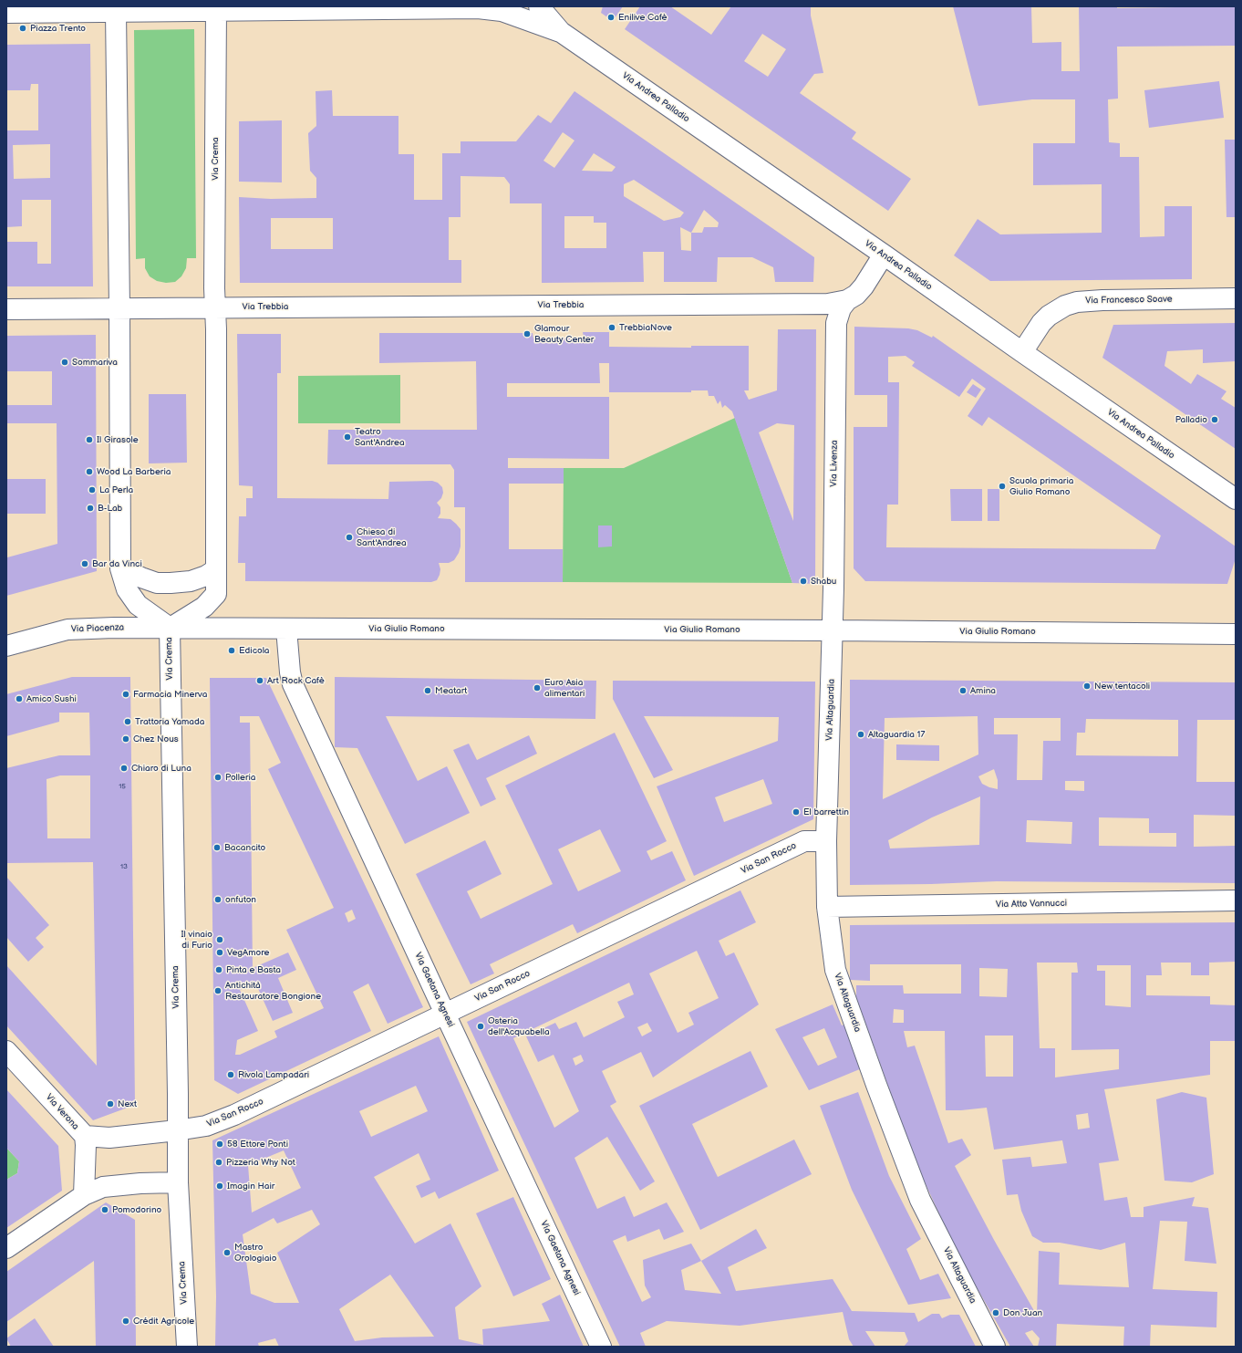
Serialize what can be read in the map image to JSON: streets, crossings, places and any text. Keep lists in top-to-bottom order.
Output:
{
  "streets": {
    "street": [
      "Via Andrea Palladio",
      "Via Crema",
      "Via Francesco Soave",
      "Via Trebbia",
      "Via Livenza",
      "Via Piacenza",
      "Via Giulio Romano",
      "Via Altaguardia",
      "Via San Rocco",
      "Via Atto Vannucci",
      "Via Gaetana Agnesi",
      "Via Verona"
    ]
  },
  "crossings": [
    ["Via Andrea Palladio", "Via Francesco Soave"],
    ["Via Andrea Palladio", "Via Trebbia"],
    ["Via Crema", "Via Trebbia"],
    ["Via Crema", "Via Piacenza"],
    ["Via Crema", "Via Giulio Romano"],
    ["Via Crema", "Via San Rocco"],
    ["Via Crema", "Via Verona"],
    ["Via Trebbia", "Via Livenza"],
    ["Via Livenza", "Via Giulio Romano"],
    ["Via Livenza", "Via Altaguardia"],
    ["Via Piacenza", "Via Giulio Romano"],
    ["Via Giulio Romano", "Via Altaguardia"],
    ["Via Giulio Romano", "Via Gaetana Agnesi"],
    ["Via Altaguardia", "Via San Rocco"],
    ["Via Altaguardia", "Via Atto Vannucci"],
    ["Via San Rocco", "Via Gaetana Agnesi"],
    ["Via San Rocco", "Via Verona"]
  ],
  "places": [
    "Enilive Cafè",
    "Piazza Trento",
    "TrebbiaNove",
    "Glamour Beauty Center",
    "Sommariva",
    "Palladio",
    "Teatro Sant'Andrea",
    "Il Girasole",
    "Wood La Barberia",
    "Scuola primaria Giulio Romano",
    "La Perla",
    "B-Lab",
    "Chiesa di Sant'Andrea",
    "Bar da Vinci",
    "Shabu",
    "Edicola",
    "Art Rock Cafè",
    "New tentacoli",
    "Euro Asia alimentari",
    "Meatart",
    "Amina",
    "Farmacia Minerva",
    "Amico Sushi",
    "Trattoria Yamada",
    "Altaguardia 17",
    "Chez Nous",
    "Chiaro di Luna",
    "Polleria",
    "El barrettin",
    "Bacancito",
    "onfuton",
    "Il vinaio di Furio",
    "VegAmore",
    "Pinta e Basta",
    "Antichità Restauratore Bongione",
    "Osteria dell'Acquabella",
    "Rivola Lampadari",
    "Next",
    "58 Ettore Ponti",
    "Pizzeria Why Not",
    "Imagin Hair",
    "Pomodorino",
    "Mastro Orologiaio",
    "Don Juan",
    "Crédit Agricole"
  ],
  "house_numbers": ["15", "13"]
}
